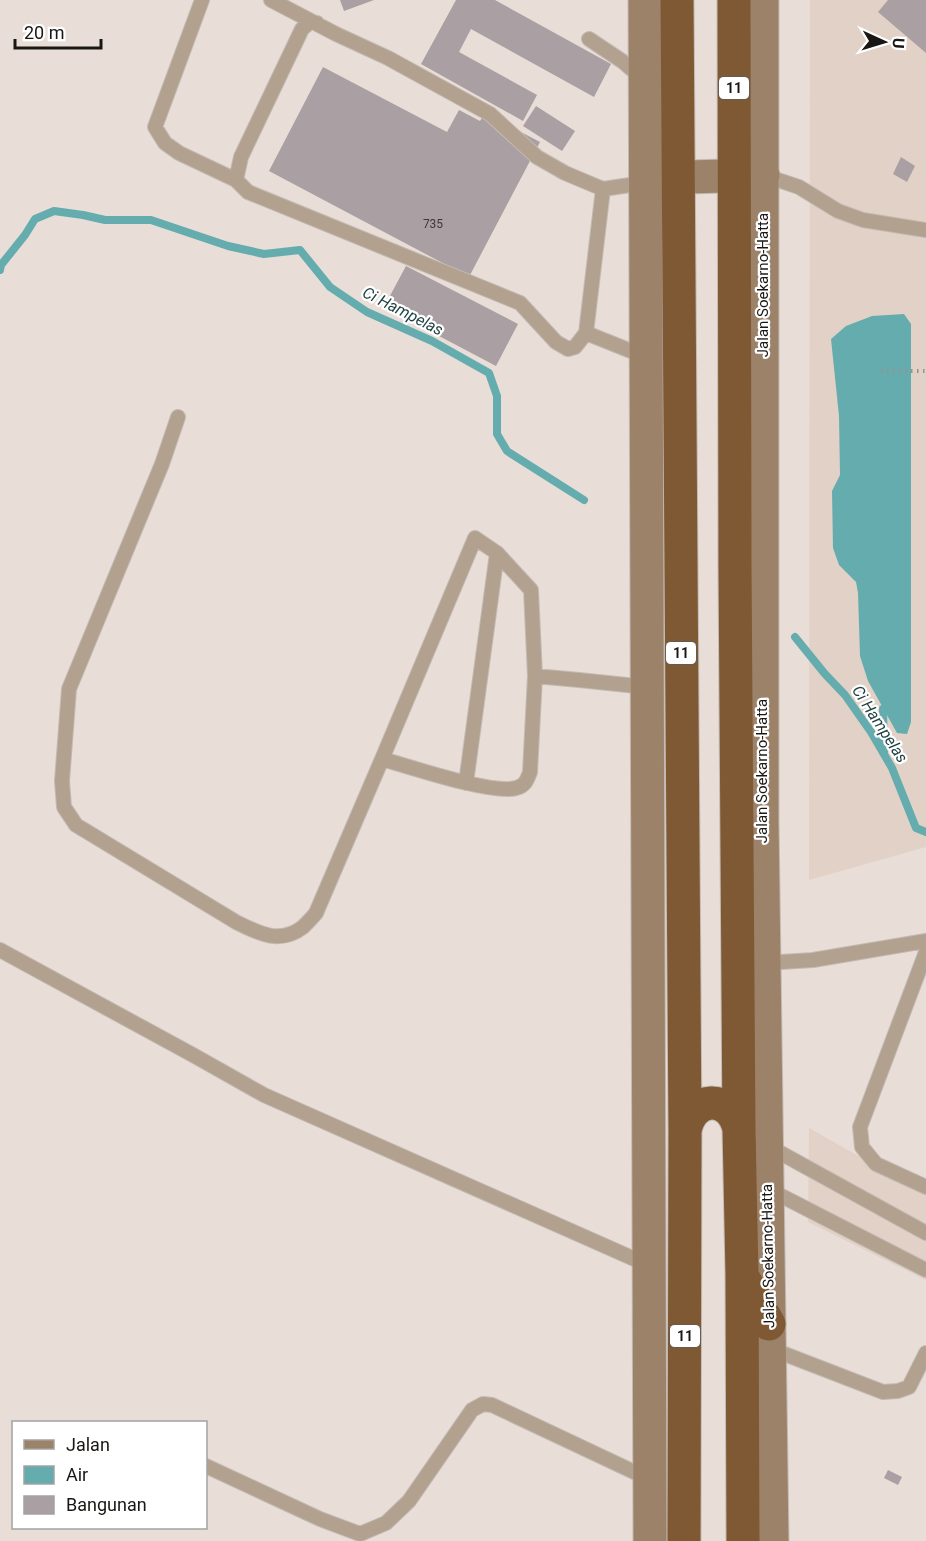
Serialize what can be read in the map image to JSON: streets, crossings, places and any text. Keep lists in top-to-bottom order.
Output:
{
  "streets": {
    "highway": ["11", "Jalan Soekarno-Hatta"]
  },
  "water": ["Ci Hampelas"],
  "house_numbers": ["735"],
  "legend": ["Jalan", "Air", "Bangunan"],
  "scale_bar": "20 m",
  "north": "right"
}
